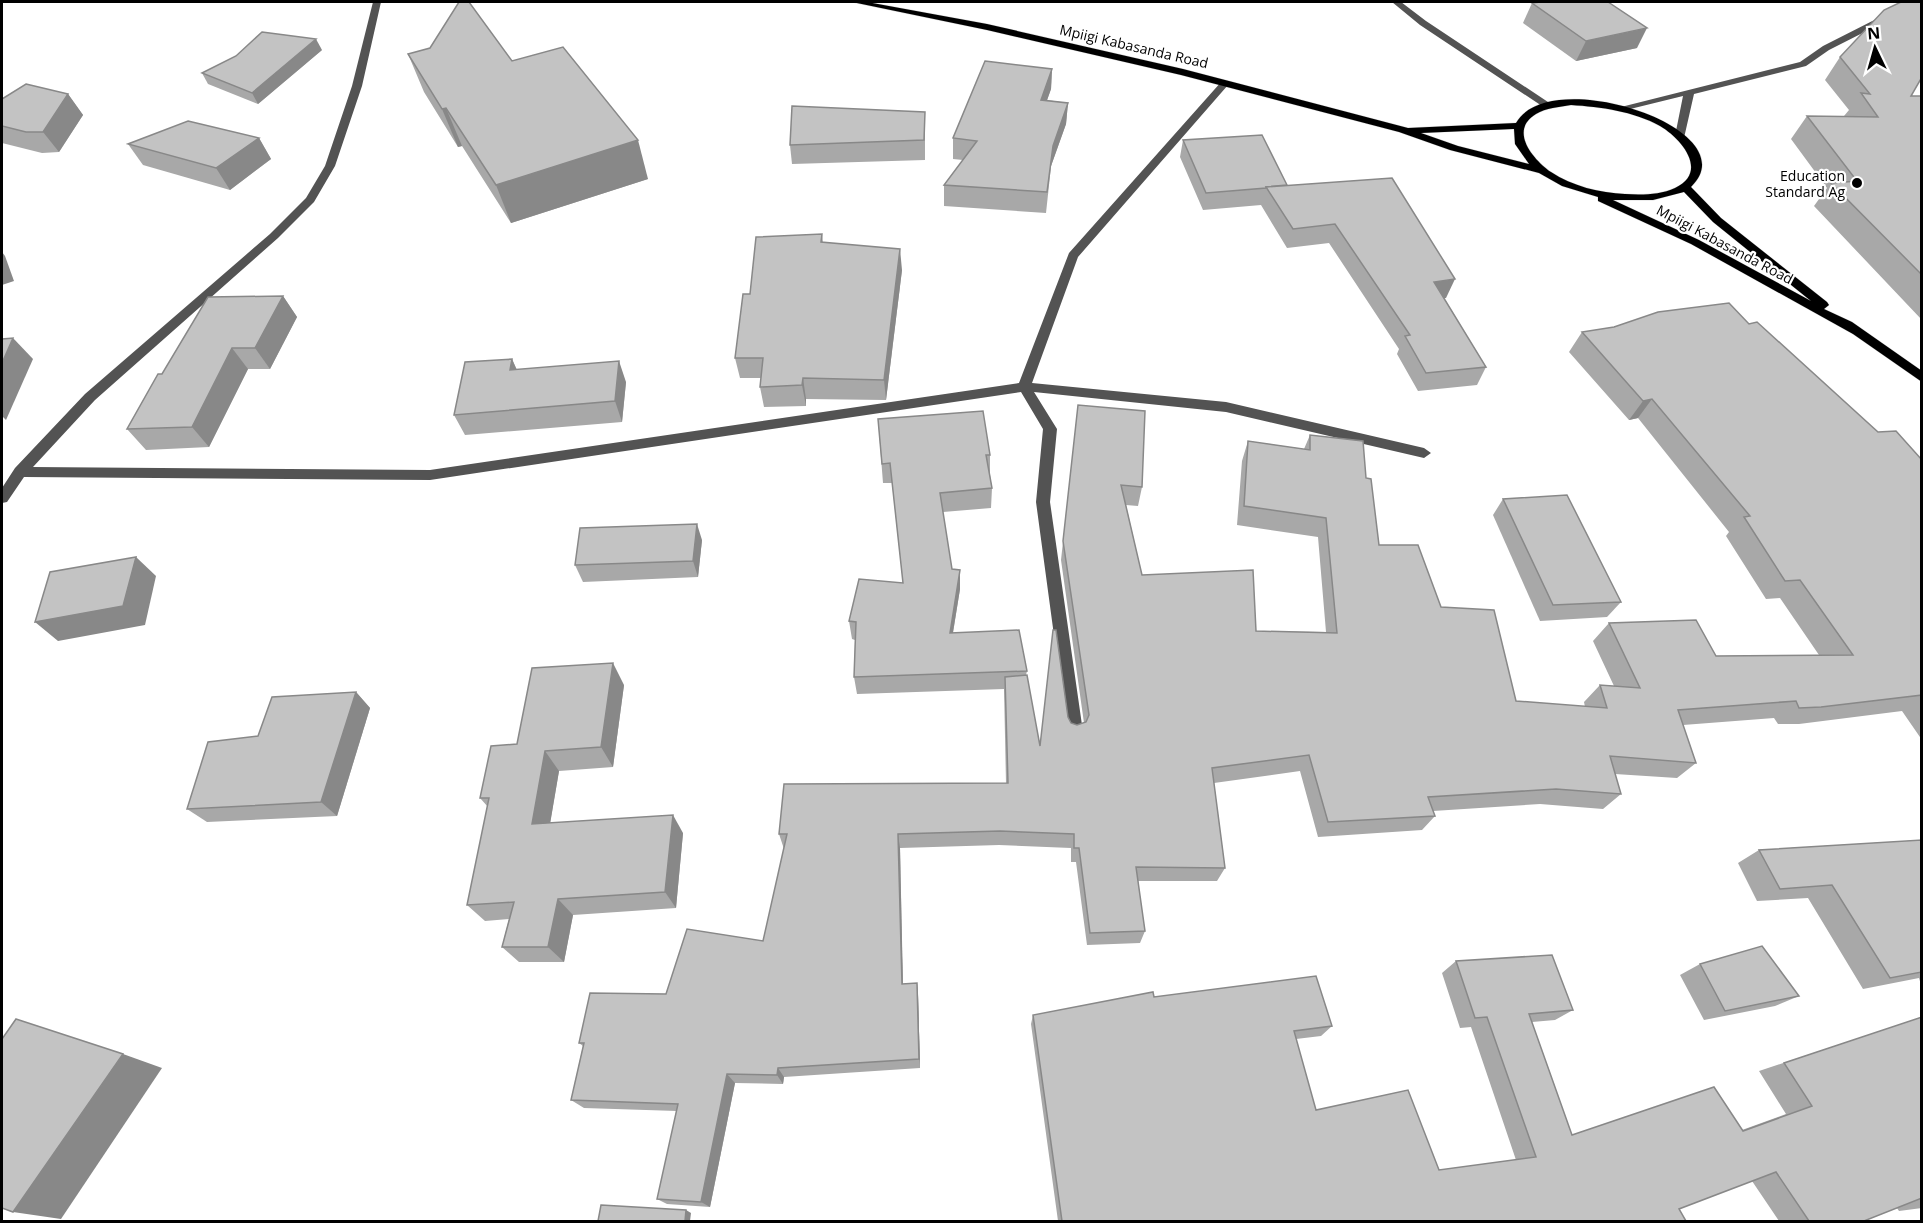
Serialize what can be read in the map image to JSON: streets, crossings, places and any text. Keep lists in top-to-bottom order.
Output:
{
  "streets": {
    "main road": ["Mpiigi Kabasanda Road"]
  },
  "places": ["Education Standard Ag"],
  "north": "top"
}
